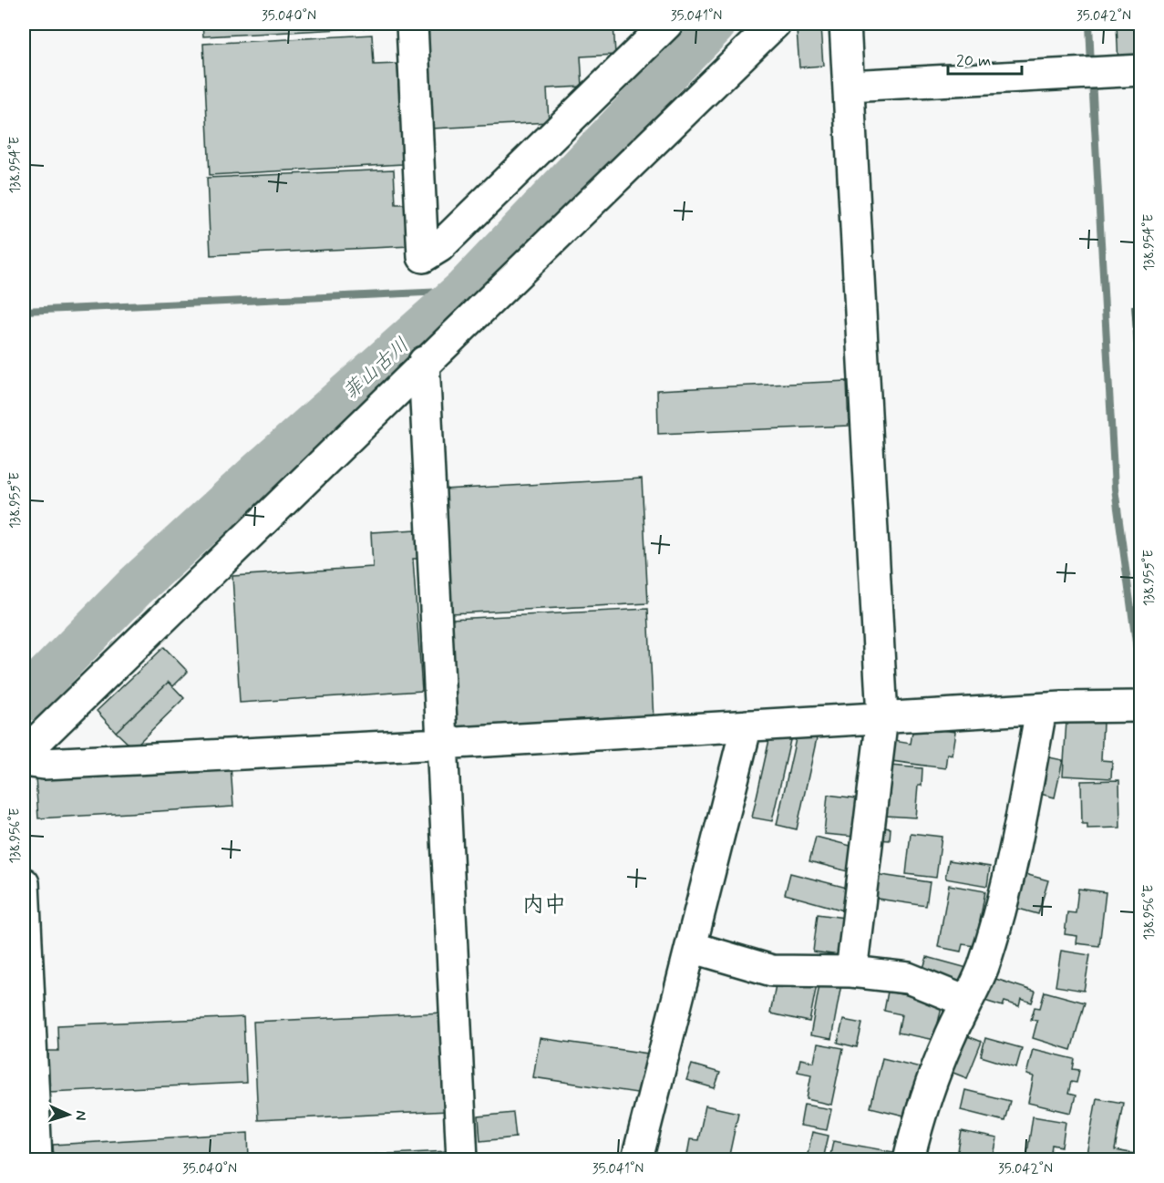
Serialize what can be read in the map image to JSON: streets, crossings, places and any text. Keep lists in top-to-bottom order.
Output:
{
  "districts": ["内中"],
  "water": ["菲山古川"],
  "scale_bar": "20 m",
  "north": "right",
  "coordinates": [
    "35.040°N",
    "35.041°N",
    "35.042°N",
    "138.954°E",
    "138.955°E",
    "138.956°E"
  ]
}
